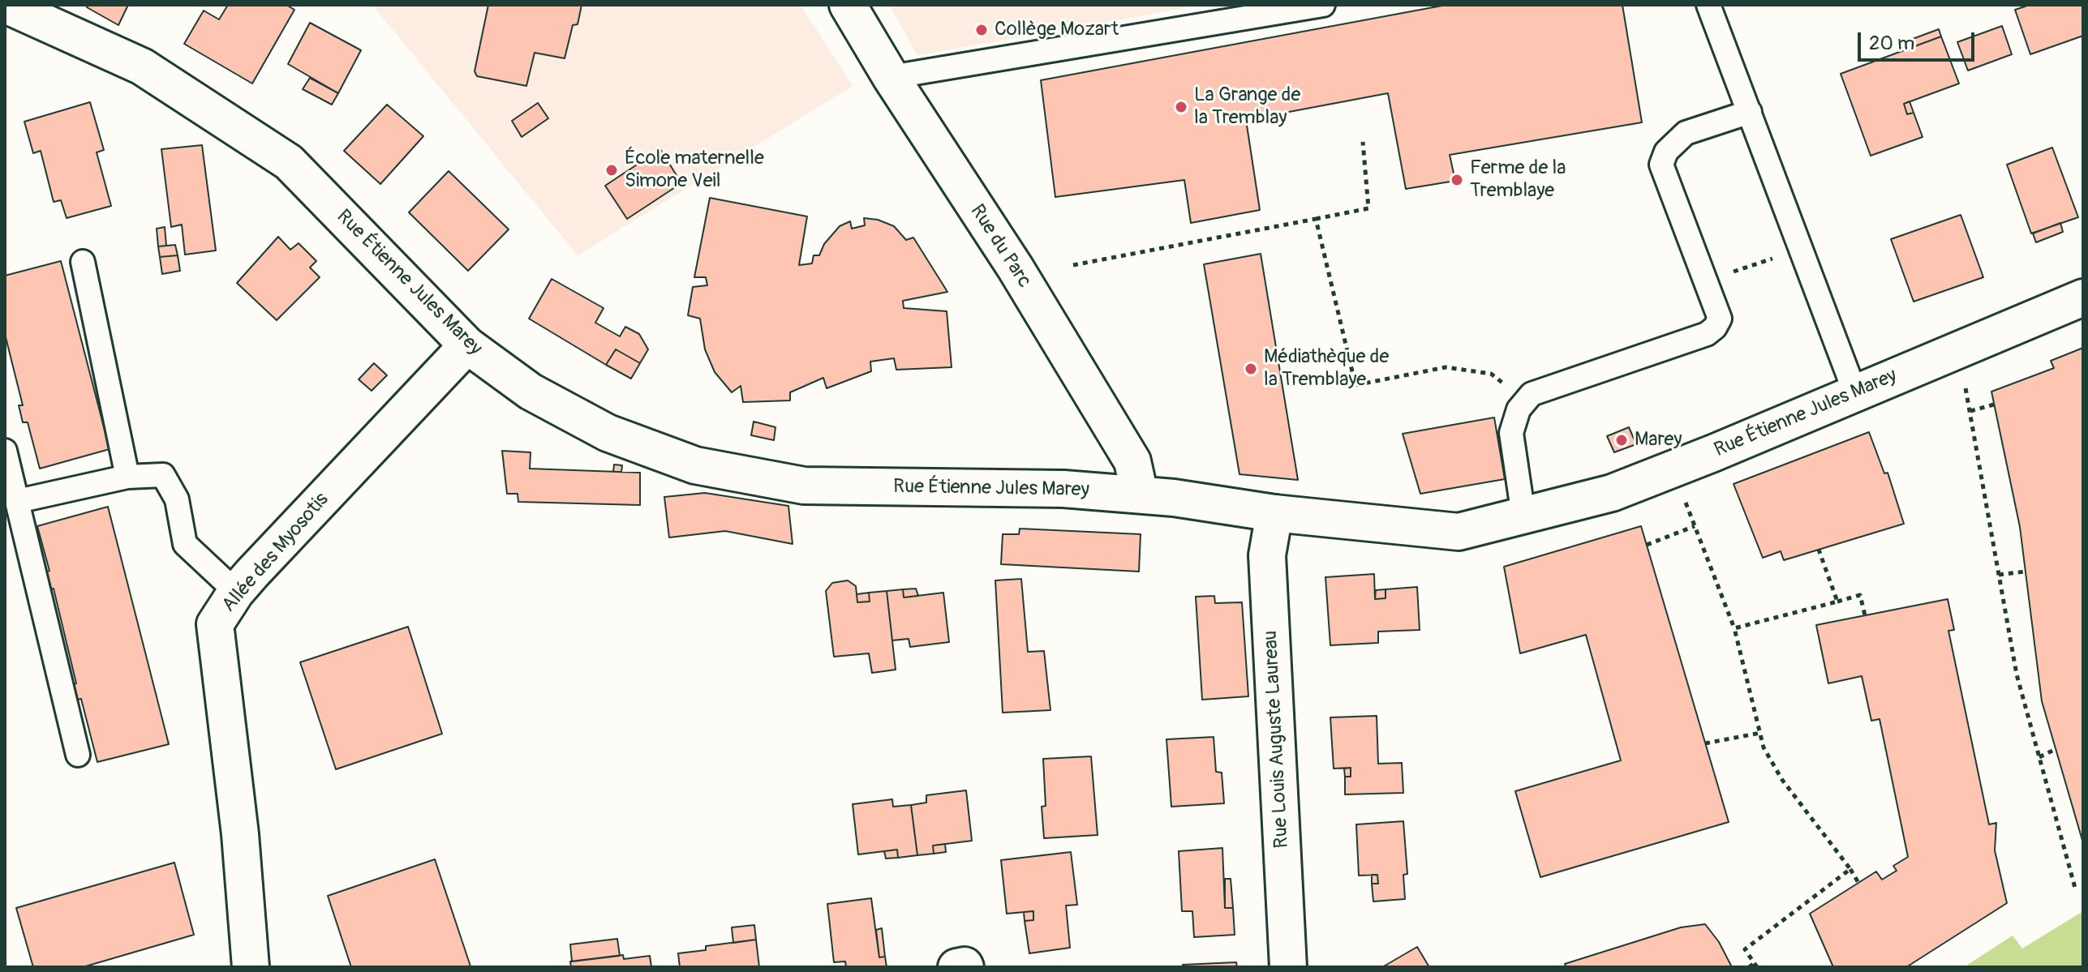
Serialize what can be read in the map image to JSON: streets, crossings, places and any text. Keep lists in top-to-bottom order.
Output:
{
  "streets": {
    "street": [
      "Rue du Parc",
      "Rue Étienne Jules Marey",
      "Allée des Myosotis",
      "Rue Louis Auguste Laureau"
    ]
  },
  "crossings": [
    ["Rue du Parc", "Rue Étienne Jules Marey"],
    ["Rue Étienne Jules Marey", "Allée des Myosotis"],
    ["Rue Étienne Jules Marey", "Rue Louis Auguste Laureau"]
  ],
  "places": [
    "Collège Mozart",
    "La Grange de la Tremblay",
    "École maternelle Simone Veil",
    "Ferme de la Tremblaye",
    "Médiathèque de la Tremblaye",
    "Marey"
  ],
  "scale_bar": "20 m"
}
